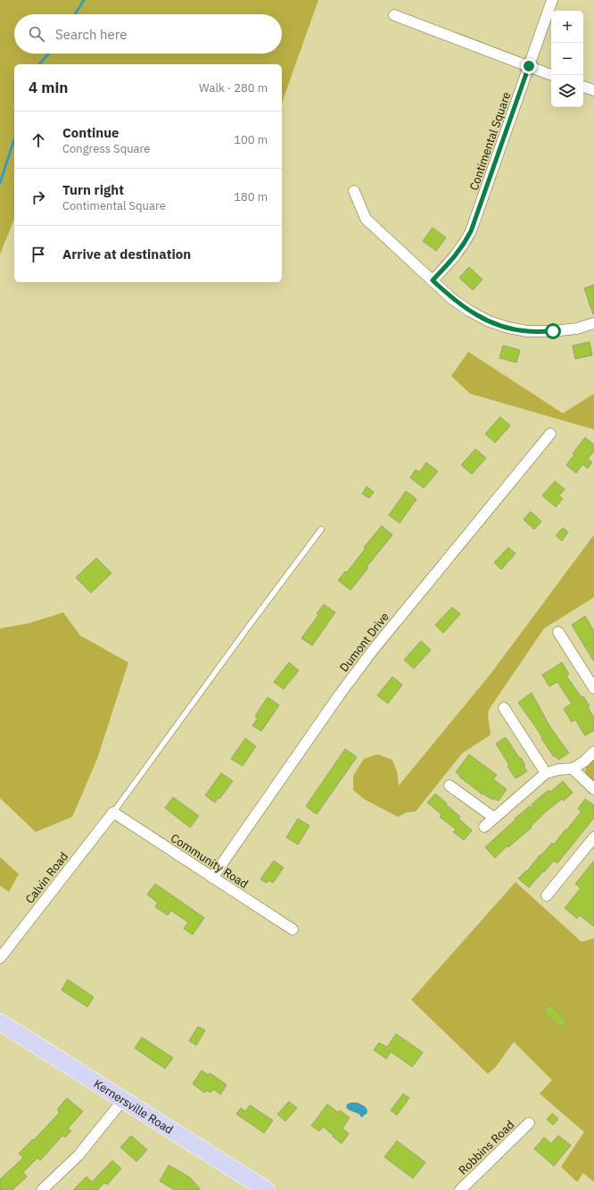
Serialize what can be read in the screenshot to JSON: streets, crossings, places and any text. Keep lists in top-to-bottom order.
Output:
{
  "streets": {
    "main road": ["Kernersville Road"],
    "street": [
      "Contimental Square",
      "Dumont Drive",
      "Community Road",
      "Calvin Road",
      "Robbins Road"
    ]
  },
  "crossings": [
    ["Dumont Drive", "Community Road"],
    ["Community Road", "Calvin Road"]
  ],
  "page": {
    "map_buttons": ["+", "−"],
    "search": "Search here",
    "heading": ["4 min", "Walk · 280 m"],
    "list": [
      ["Continue", "Congress Square", "100 m"],
      ["Turn right", "Contimental Square", "180 m"],
      "Arrive at destination"
    ]
  }
}
